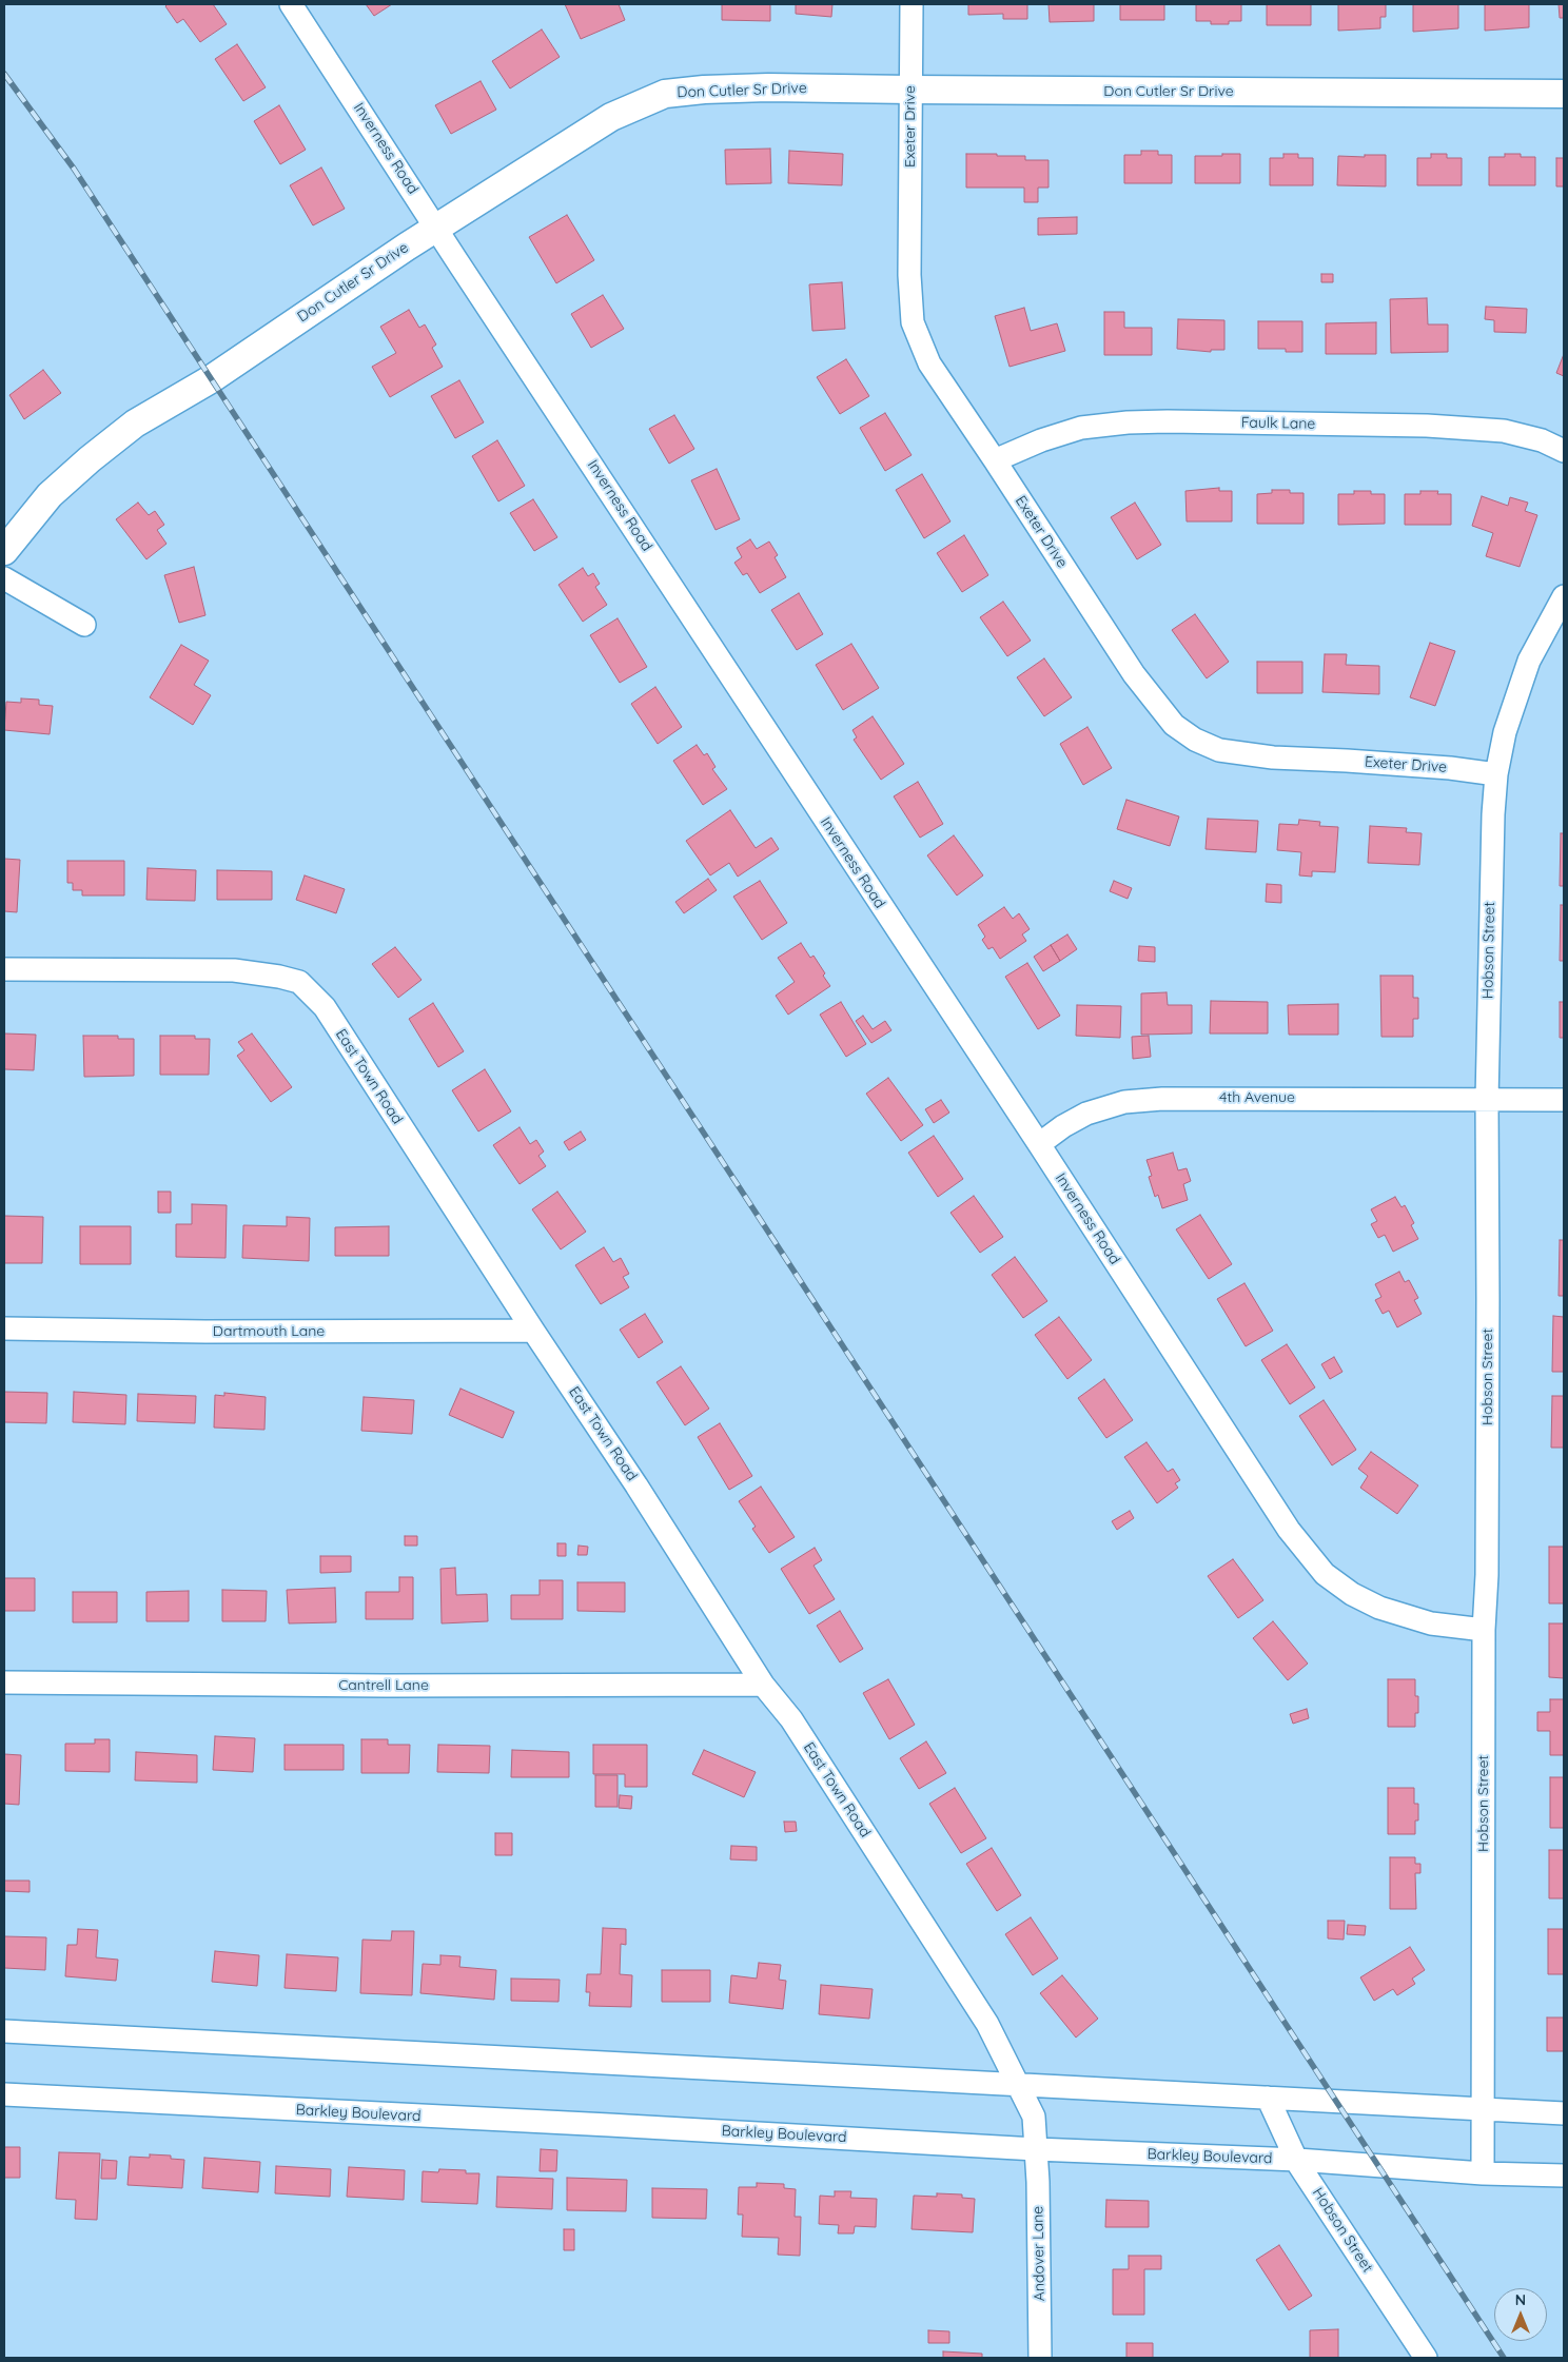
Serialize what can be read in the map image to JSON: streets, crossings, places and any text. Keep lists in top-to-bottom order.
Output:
{
  "streets": {
    "street": [
      "Don Cutler Sr Drive",
      "Exeter Drive",
      "Inverness Road",
      "Faulk Lane",
      "Hobson Street",
      "East Town Road",
      "4th Avenue",
      "Dartmouth Lane",
      "Cantrell Lane",
      "Barkley Boulevard",
      "Andover Lane"
    ]
  },
  "crossings": [
    ["Don Cutler Sr Drive", "Exeter Drive"],
    ["Don Cutler Sr Drive", "Inverness Road"],
    ["Exeter Drive", "Faulk Lane"],
    ["Exeter Drive", "Hobson Street"],
    ["Inverness Road", "Hobson Street"],
    ["Inverness Road", "4th Avenue"],
    ["Hobson Street", "4th Avenue"],
    ["Hobson Street", "Barkley Boulevard"],
    ["East Town Road", "Dartmouth Lane"],
    ["East Town Road", "Cantrell Lane"],
    ["East Town Road", "Barkley Boulevard"],
    ["East Town Road", "Andover Lane"],
    ["Barkley Boulevard", "Andover Lane"]
  ],
  "north": "top"
}
